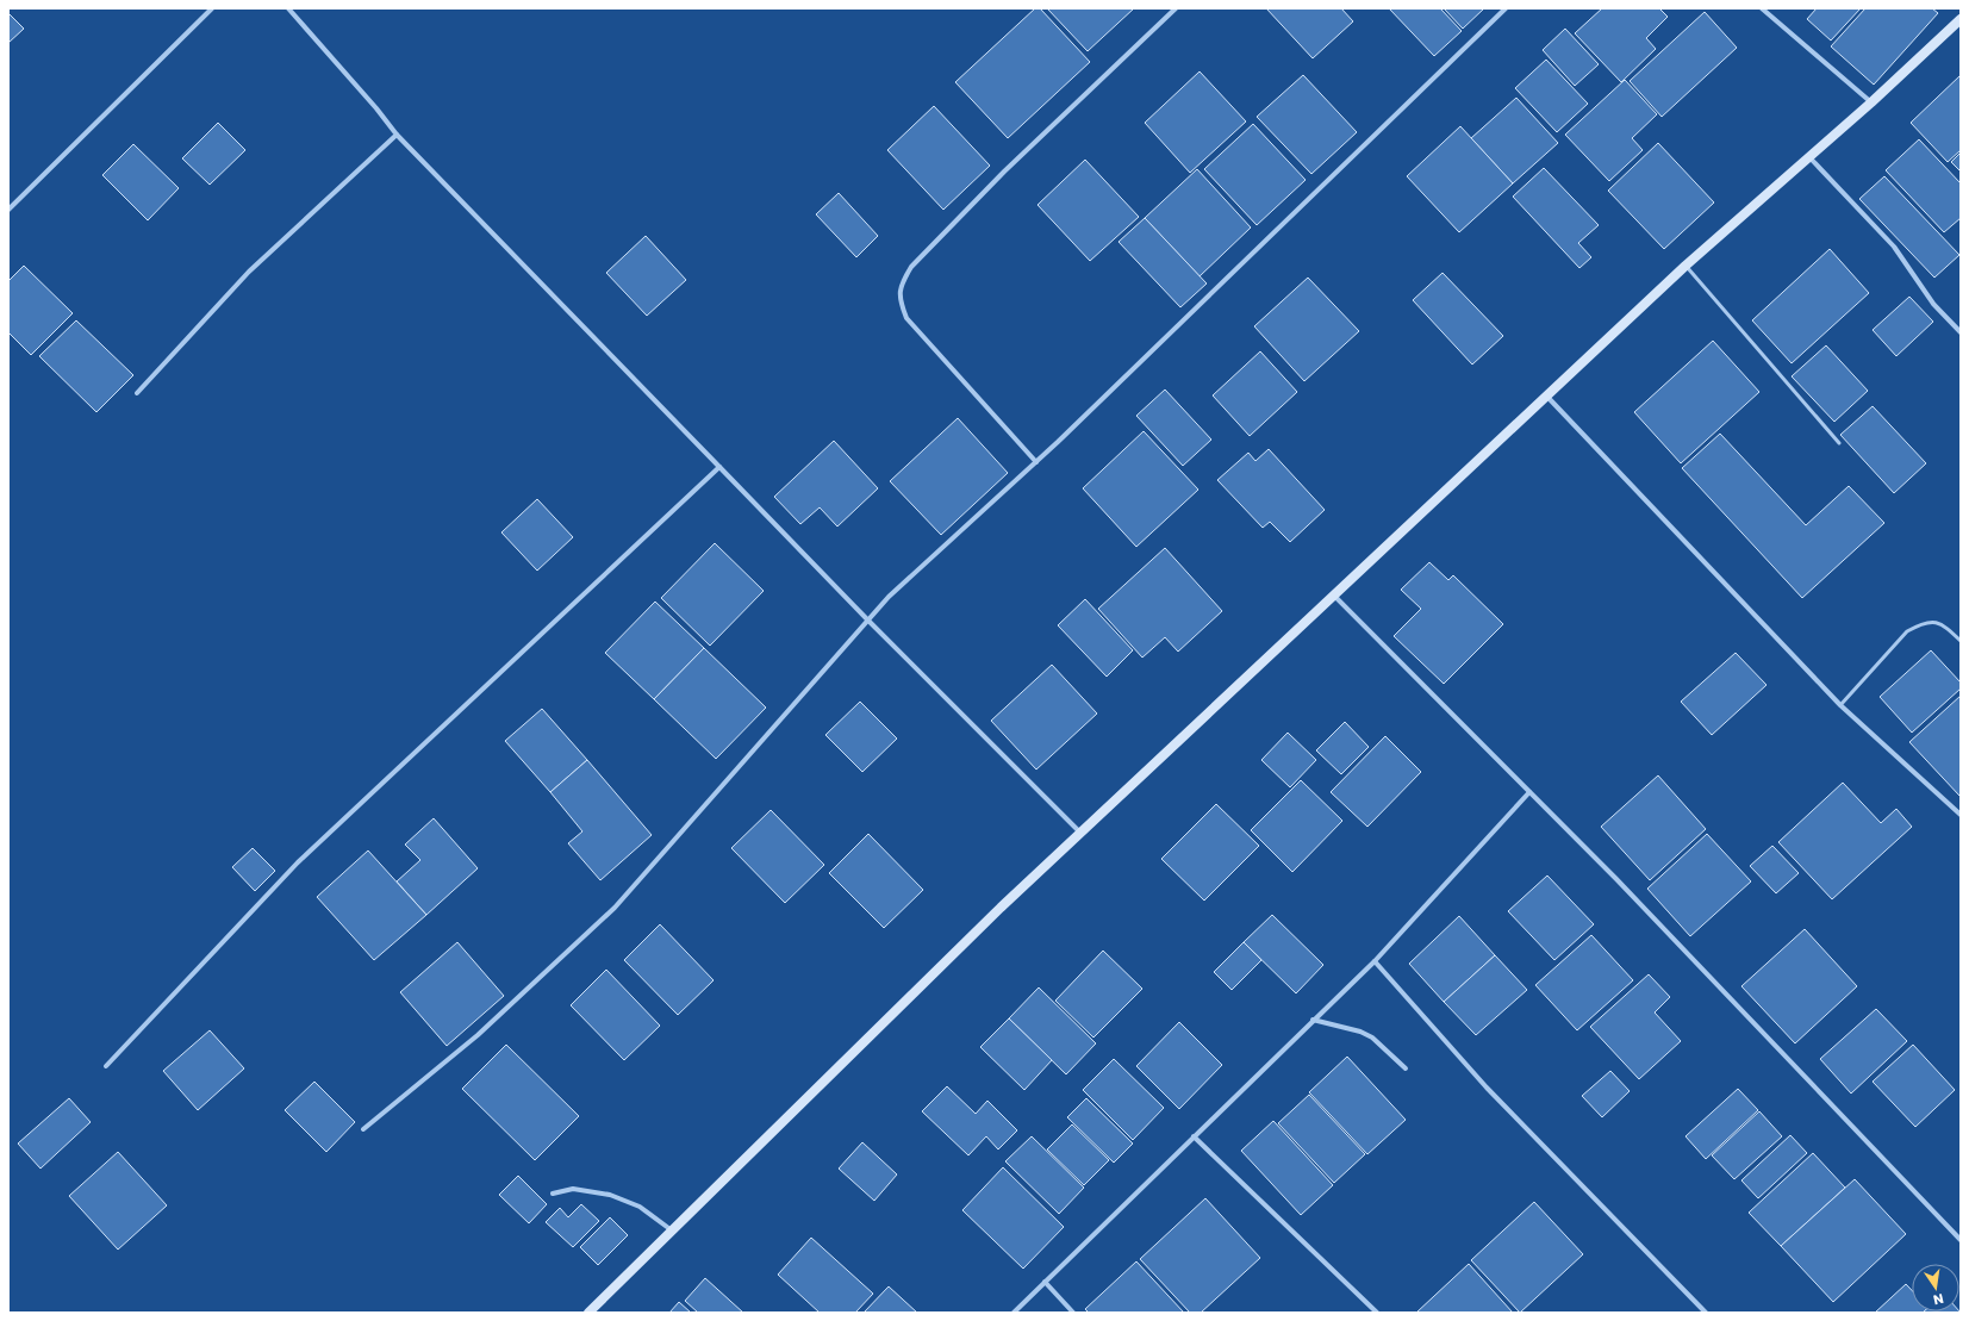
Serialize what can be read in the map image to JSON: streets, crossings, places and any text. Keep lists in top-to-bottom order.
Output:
{
  "north": "bottom"
}
